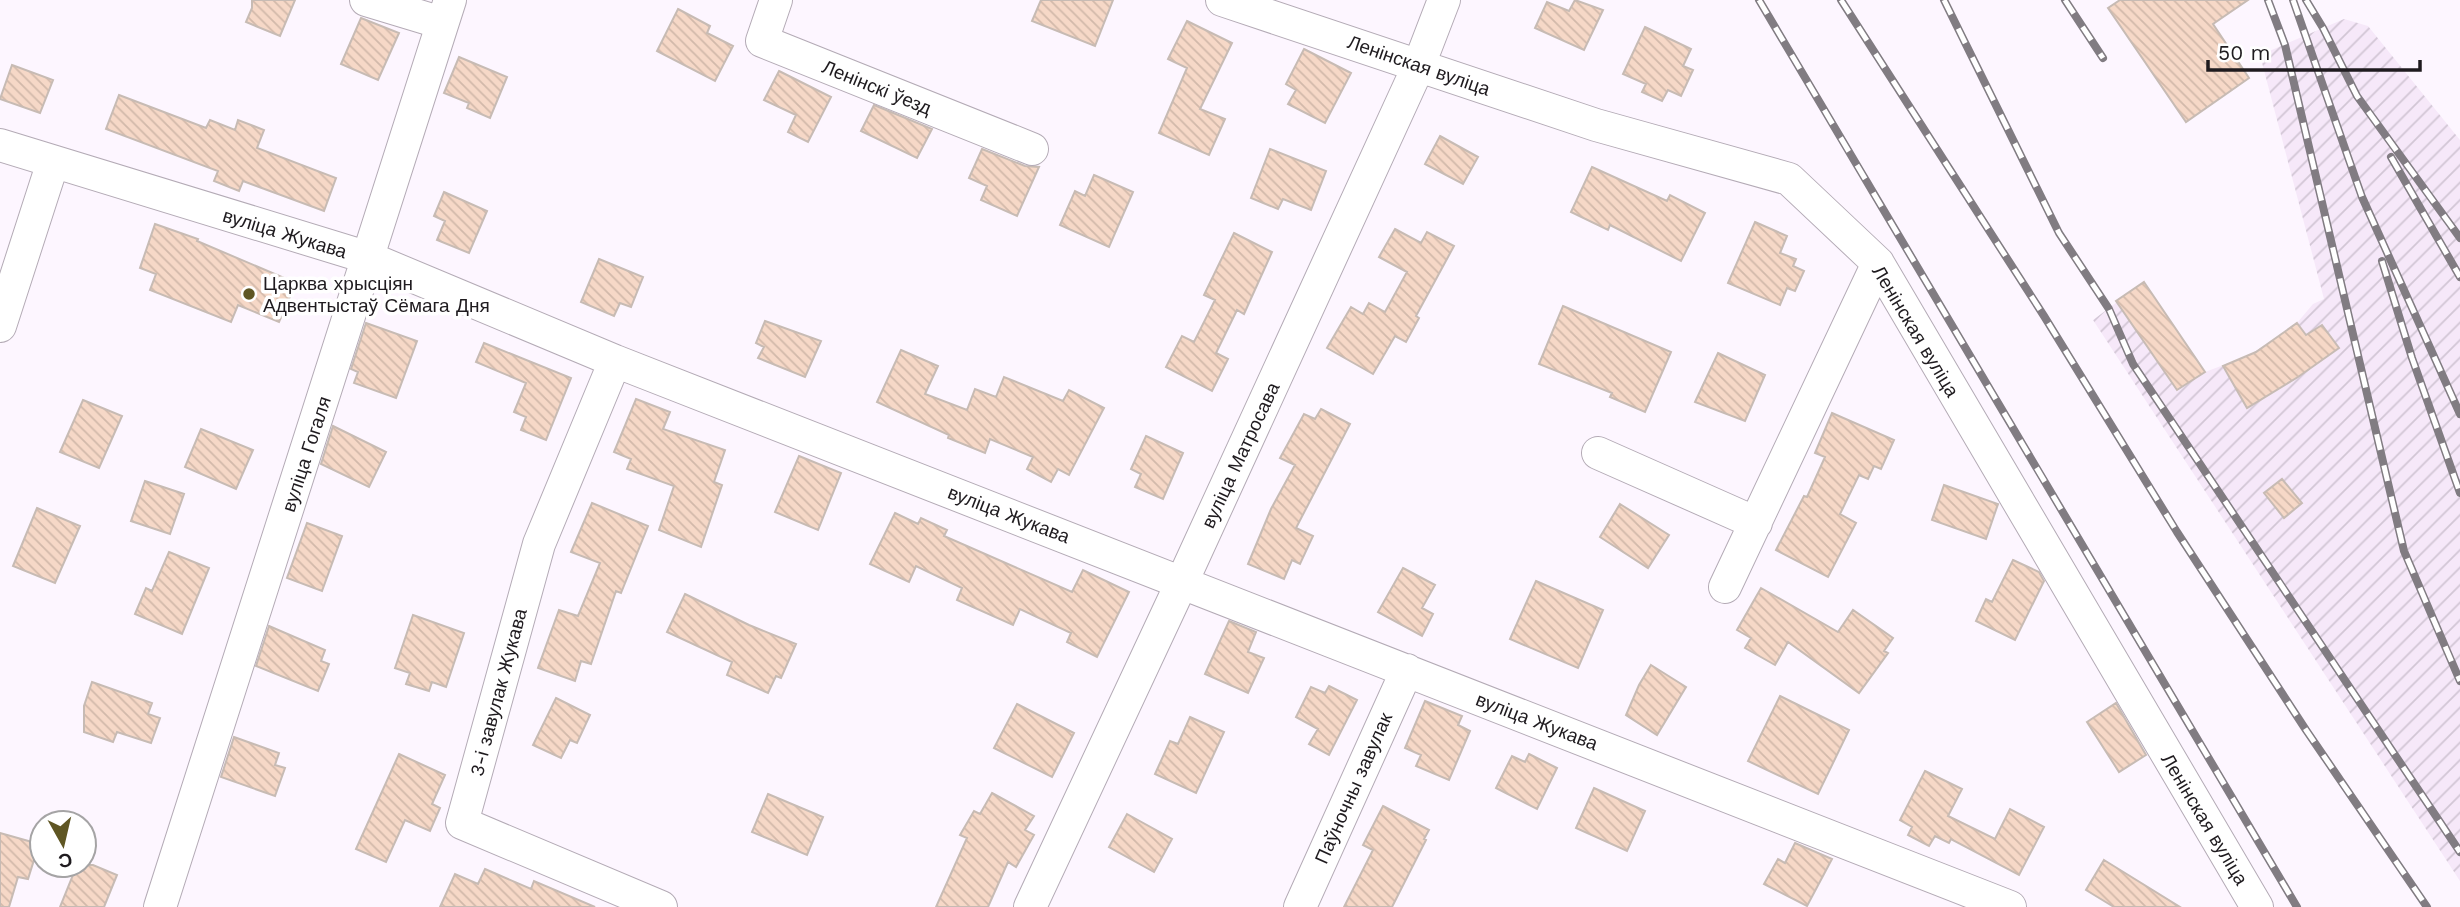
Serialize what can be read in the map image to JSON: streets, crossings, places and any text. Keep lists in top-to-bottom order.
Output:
{
  "streets": {
    "street": [
      "Ленінская вуліца",
      "Ленінскі ўезд",
      "вуліца Жукава",
      "вуліца Гогаля",
      "вуліца Матросава",
      "3-і завулак Жукава",
      "Паўночны завулак"
    ]
  },
  "crossings": [
    ["Ленінская вуліца", "вуліца Матросава"],
    ["вуліца Жукава", "вуліца Гогаля"],
    ["вуліца Жукава", "вуліца Матросава"],
    ["вуліца Жукава", "3-і завулак Жукава"],
    ["вуліца Жукава", "Паўночны завулак"]
  ],
  "places": ["Царква хрысціян Адвентыстаў Сёмага Дня"],
  "scale_bar": "50 m",
  "north": "bottom"
}
